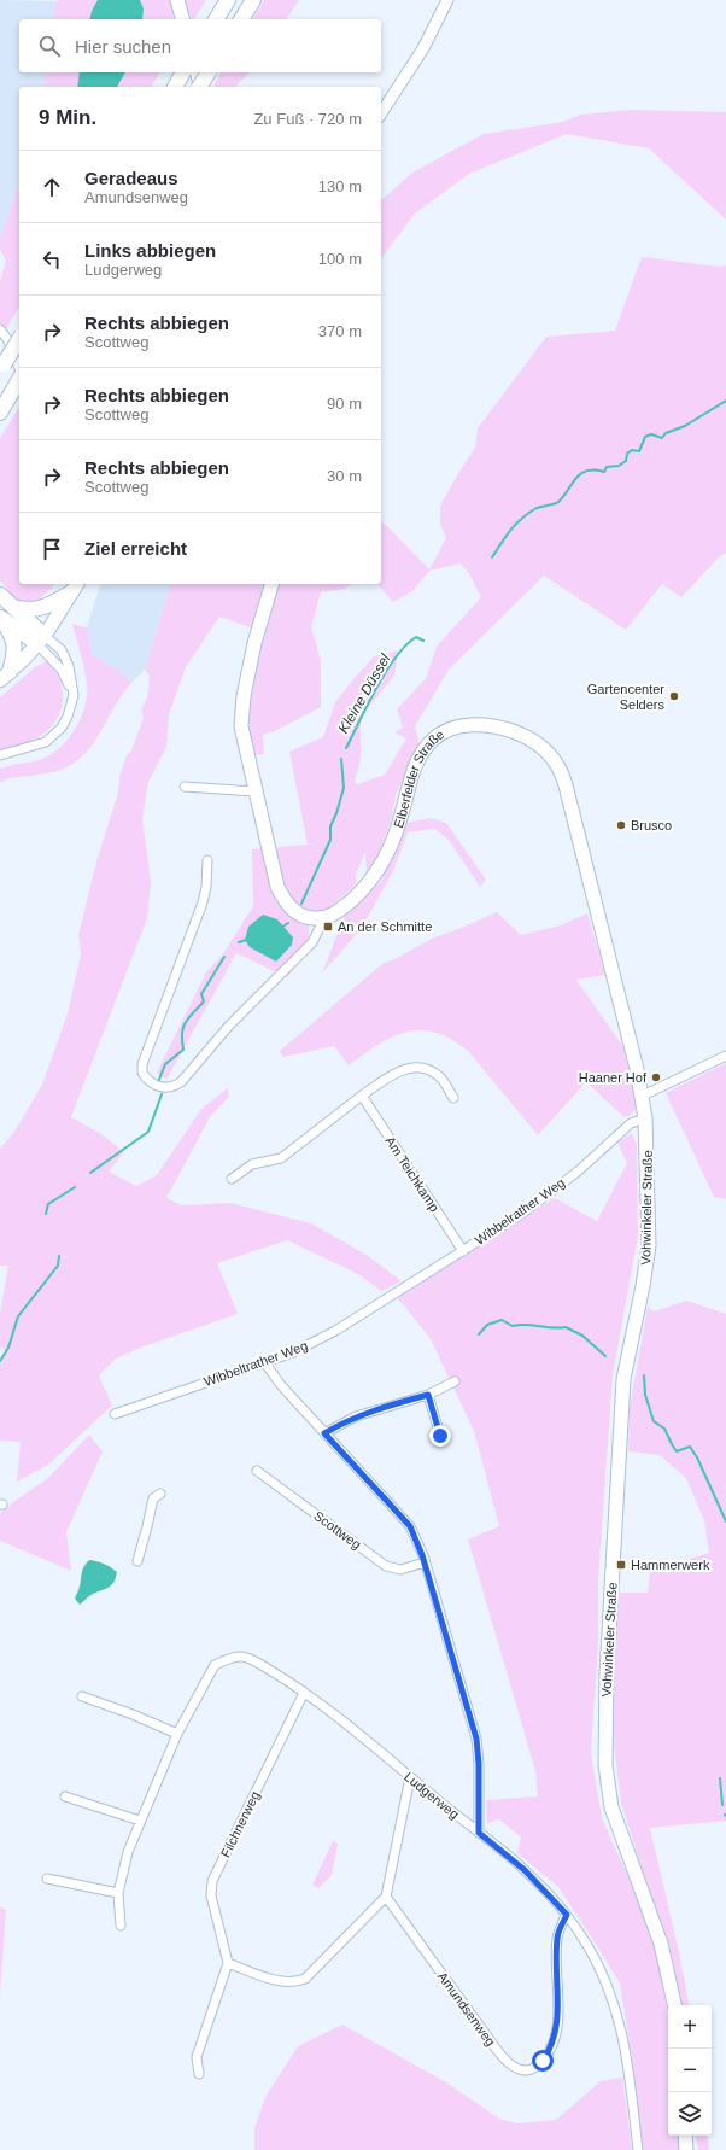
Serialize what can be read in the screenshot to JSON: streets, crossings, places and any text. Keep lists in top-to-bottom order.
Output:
{
  "streets": {
    "main road": ["Elberfelder Straße", "Vohwinkeler Straße"],
    "street": [
      "Am Teichkamp",
      "Wibbelrather Weg",
      "Wibbeltrather Weg",
      "Scottweg",
      "Ludgerweg",
      "Filchnerweg",
      "Amundsenweg"
    ]
  },
  "crossings": [
    ["Elberfelder Straße", "Vohwinkeler Straße"],
    ["Elberfelder Straße", "Wibbelrather Weg"],
    ["Am Teichkamp", "Wibbelrather Weg"],
    ["Vohwinkeler Straße", "Wibbelrather Weg"],
    ["Wibbelrather Weg", "Wibbeltrather Weg"],
    ["Ludgerweg", "Filchnerweg"],
    ["Ludgerweg", "Amundsenweg"]
  ],
  "water": ["Kleine Düssel"],
  "places": {
    "other": ["Gartencenter Selders", "Brusco", "Haaner Hof"],
    "transit": ["An der Schmitte", "Hammerwerk"]
  },
  "page": {
    "search": "Hier suchen",
    "heading": ["9 Min.", "Zu Fuß · 720 m"],
    "list": [
      ["Geradeaus", "Amundsenweg", "130 m"],
      ["Links abbiegen", "Ludgerweg", "100 m"],
      ["Rechts abbiegen", "Scottweg", "370 m"],
      ["Rechts abbiegen", "Scottweg", "90 m"],
      ["Rechts abbiegen", "Scottweg", "30 m"],
      "Ziel erreicht"
    ],
    "map_buttons": ["+", "−"]
  }
}
